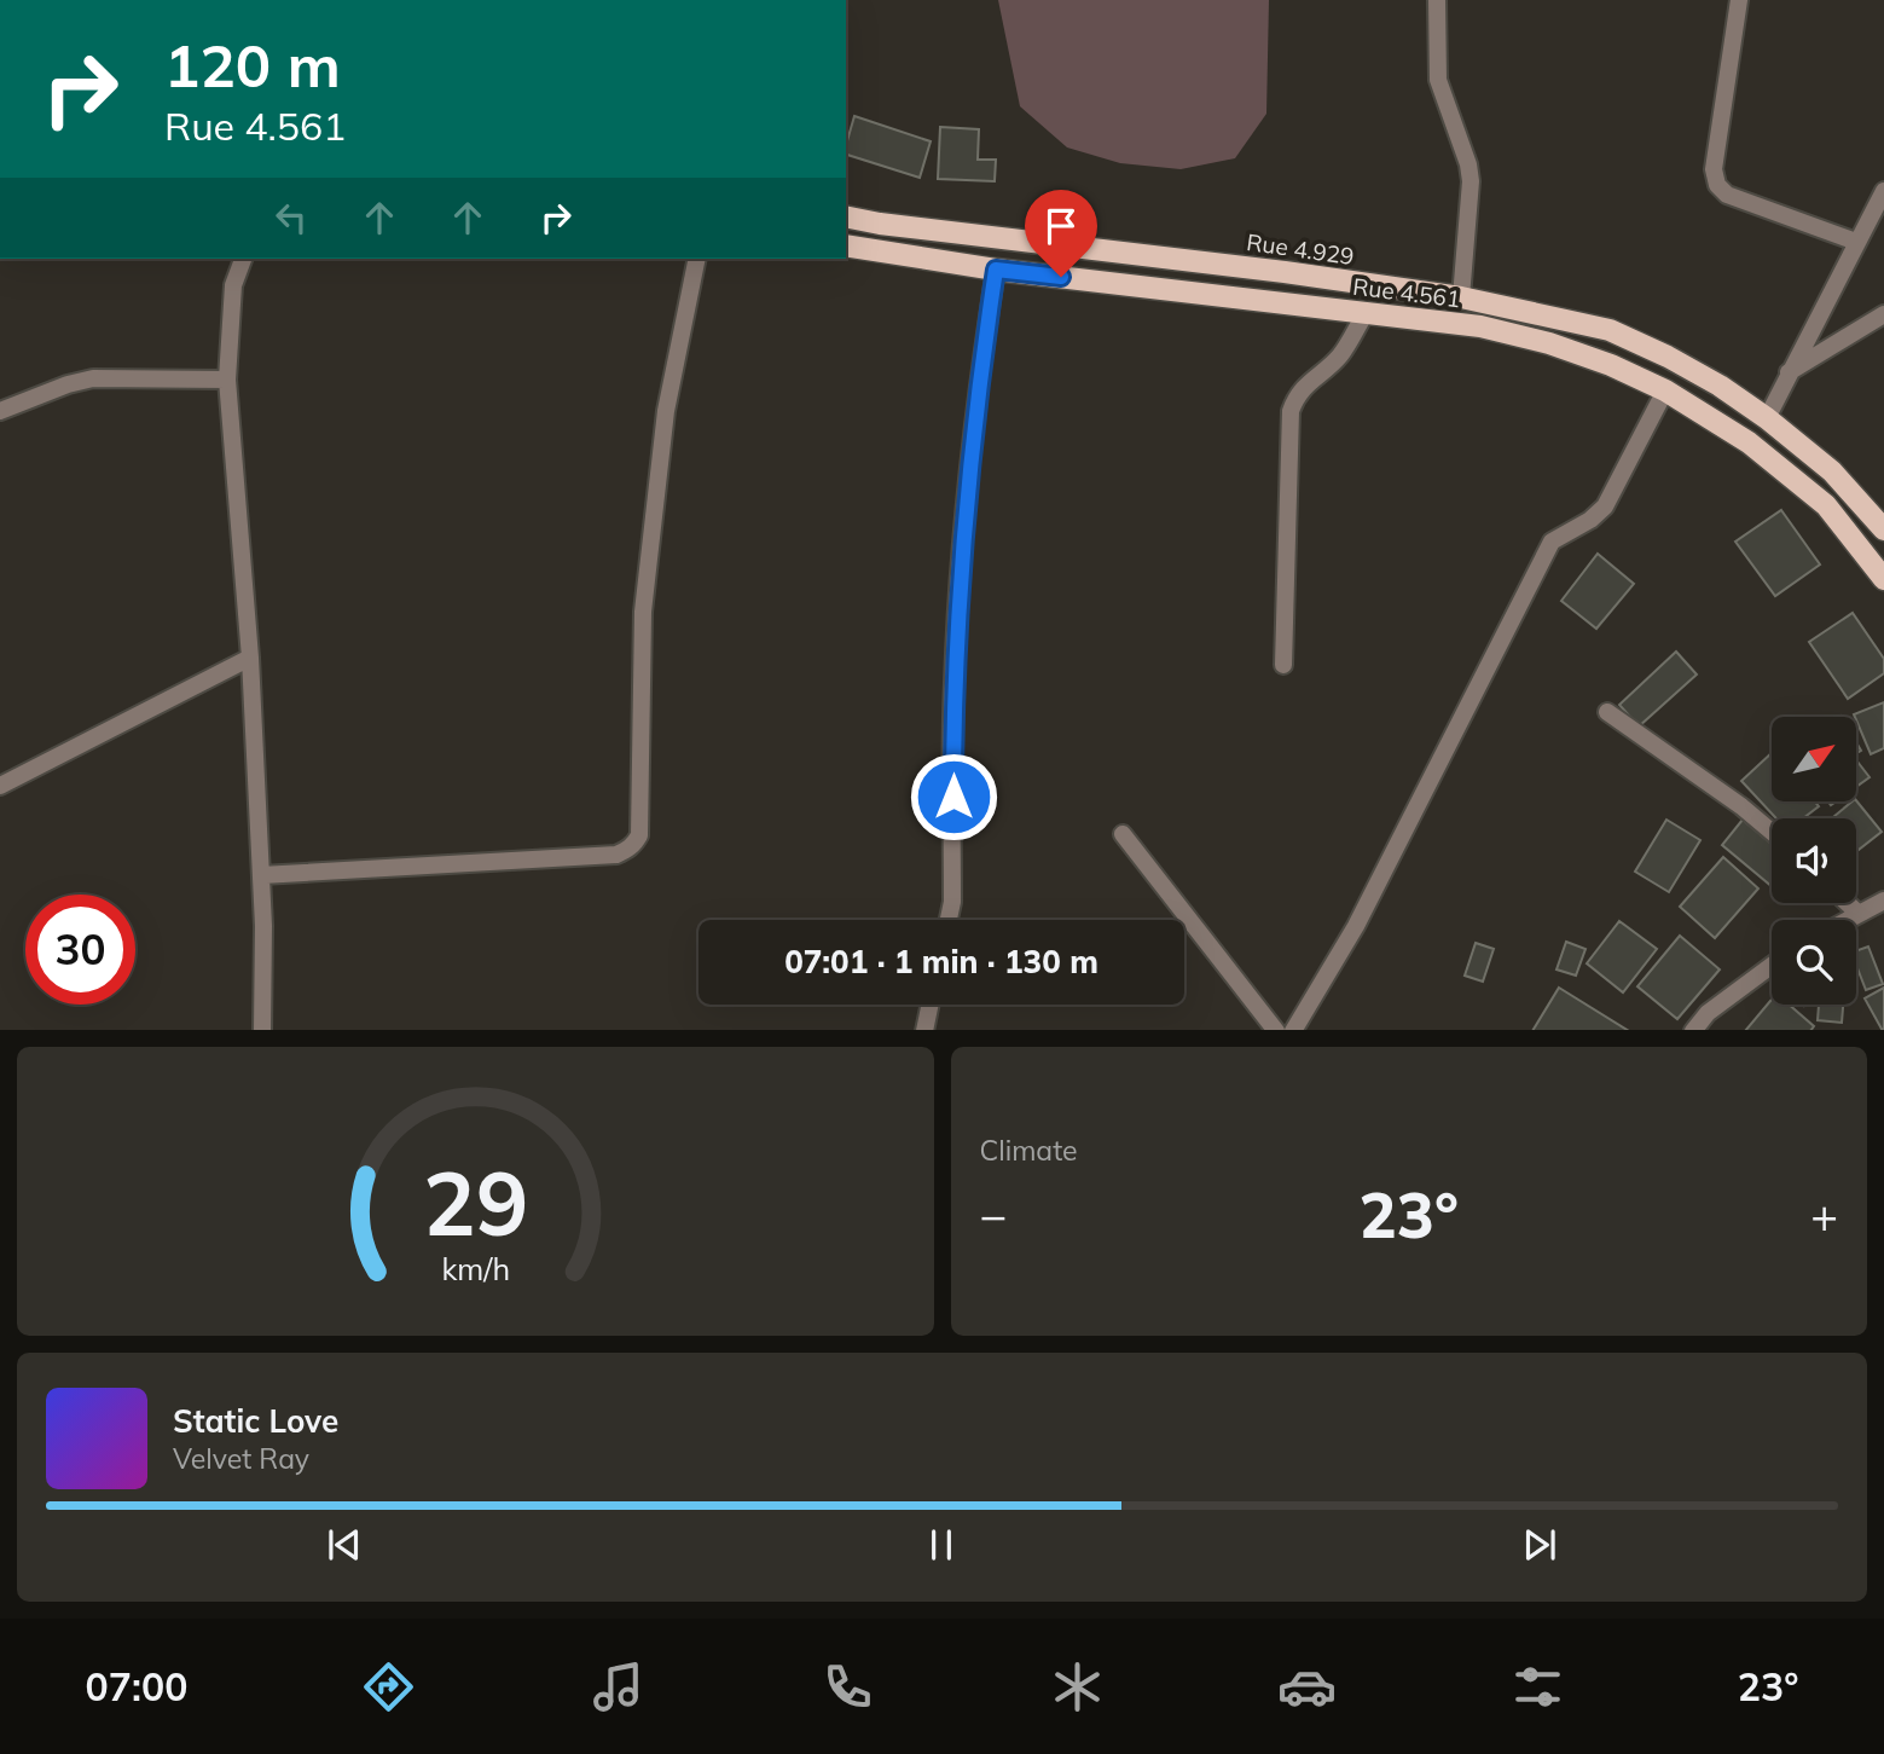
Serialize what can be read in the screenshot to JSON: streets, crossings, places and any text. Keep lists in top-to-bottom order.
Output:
{
  "streets": {
    "main road": ["Rue 4.929", "Rue 4.561"]
  },
  "north": "top right",
  "page": {
    "turn": ["120 m", "Rue 4.561"],
    "limit": "30",
    "trip": "07:01 · 1 min · 130 m",
    "tile": "Climate",
    "heat": ["−", "23°", "+"],
    "song": ["Static Love", "Velvet Ray"],
    "tabs": ["07:00", "23°"],
    "gauge": ["29", "km/h"]
  }
}
